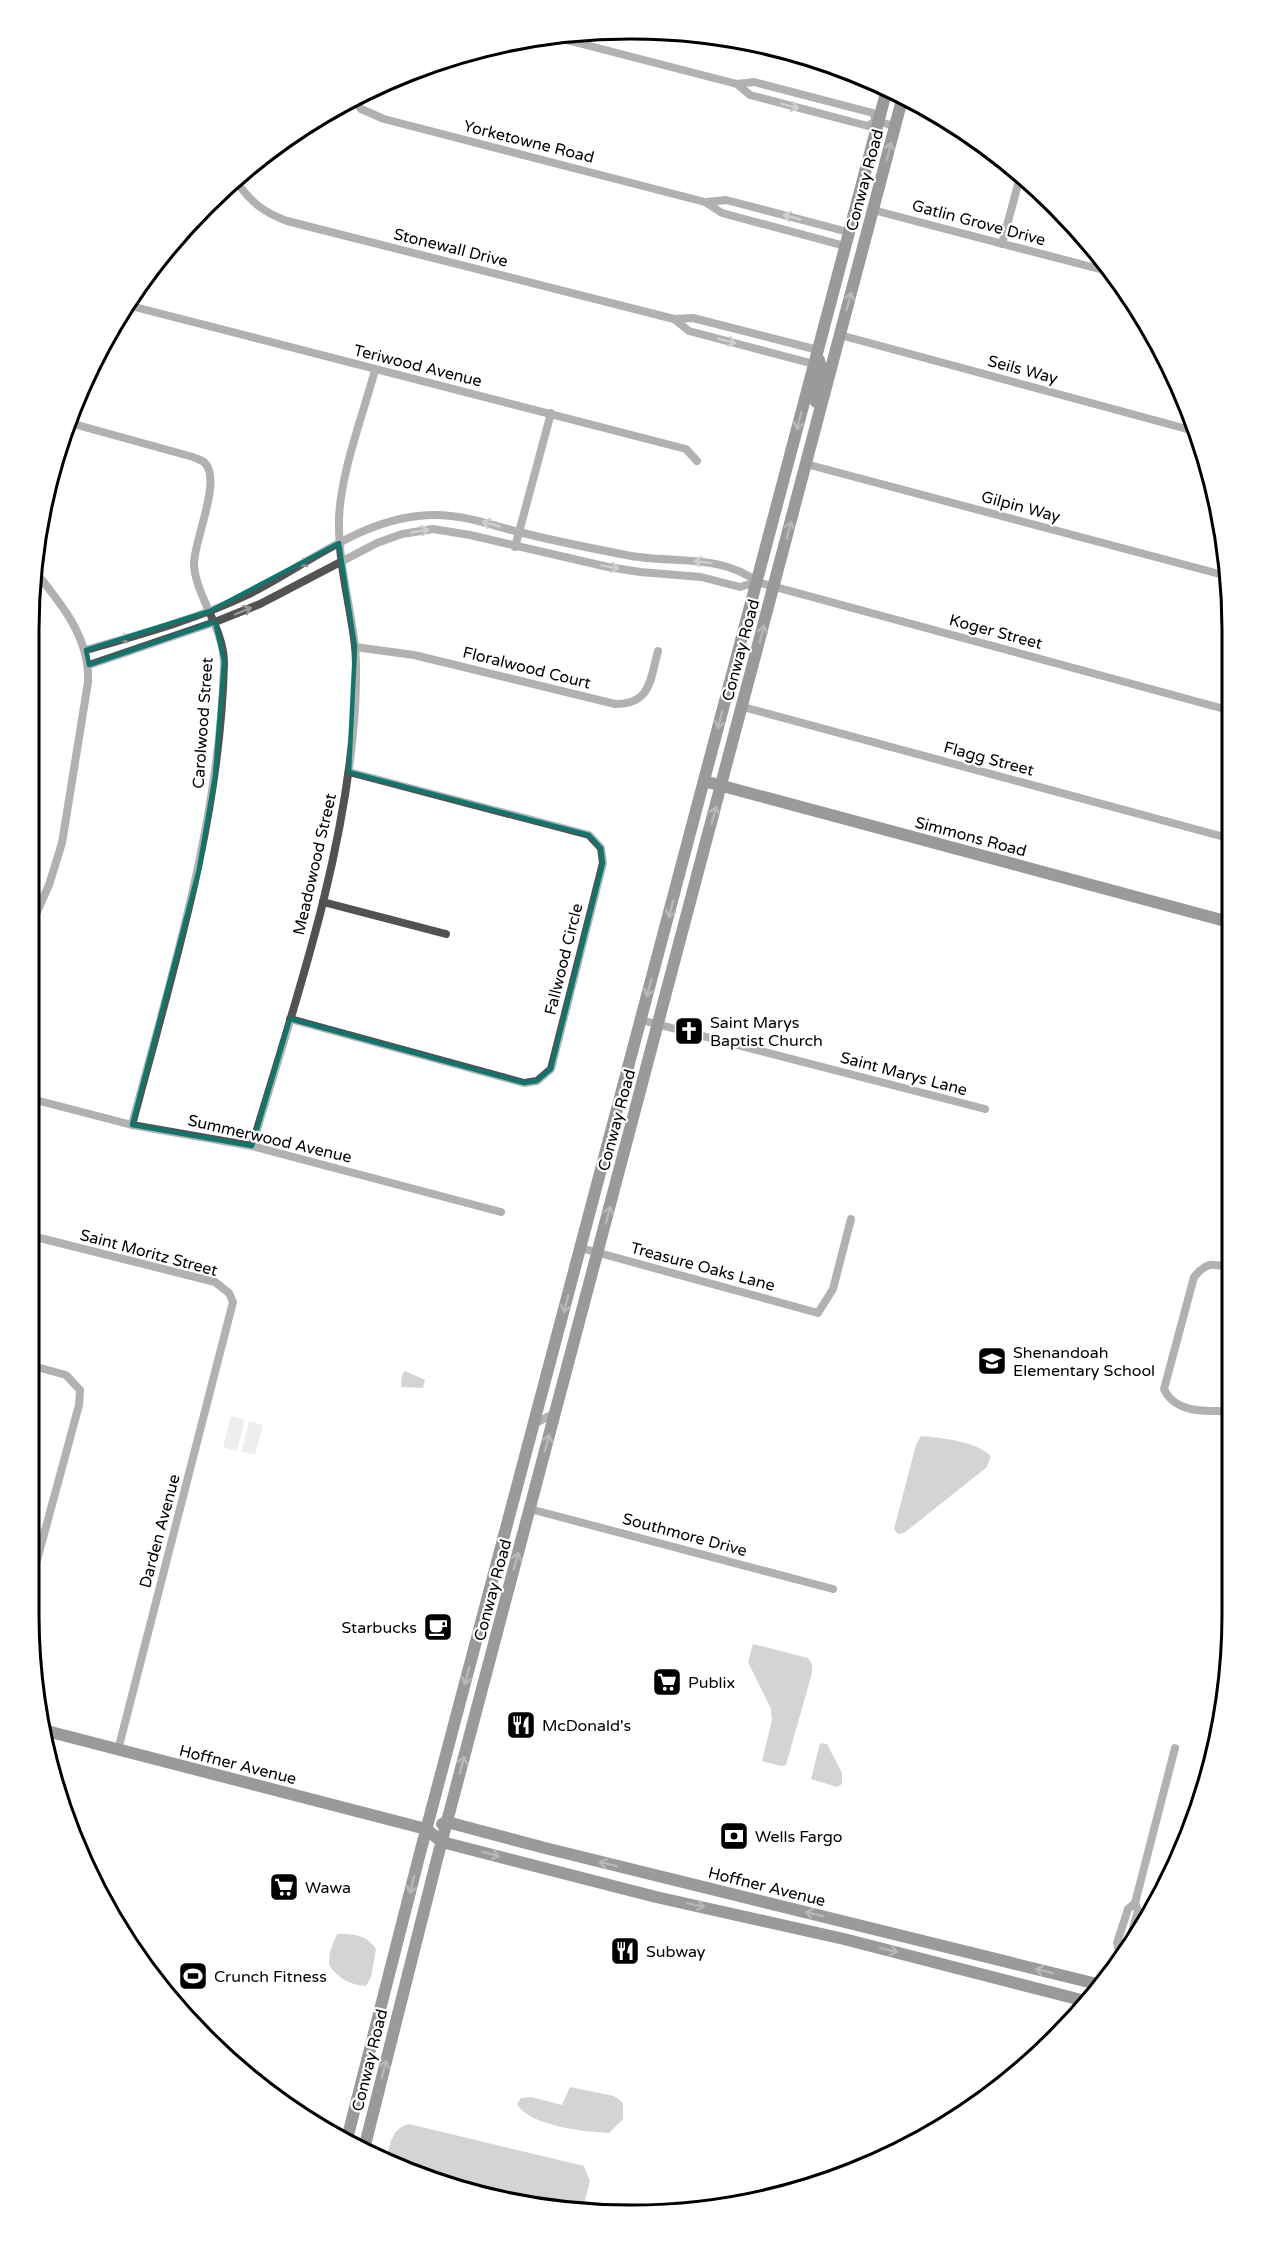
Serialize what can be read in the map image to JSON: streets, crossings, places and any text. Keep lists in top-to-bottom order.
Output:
{
  "streets": {
    "main road": ["Conway Road", "Simmons Road", "Hoffner Avenue"],
    "street": [
      "Yorketowne Road",
      "Gatlin Grove Drive",
      "Stonewall Drive",
      "Teriwood Avenue",
      "Seils Way",
      "Gilpin Way",
      "Koger Street",
      "Floralwood Court",
      "Carolwood Street",
      "Flagg Street",
      "Meadowood Street",
      "Fallwood Circle",
      "Saint Marys Lane",
      "Summerwood Avenue",
      "Saint Moritz Street",
      "Treasure Oaks Lane",
      "Darden Avenue",
      "Southmore Drive"
    ]
  },
  "crossings": [
    ["Yorketowne Road", "Conway Road"],
    ["Conway Road", "Gatlin Grove Drive"],
    ["Conway Road", "Stonewall Drive"],
    ["Conway Road", "Seils Way"],
    ["Conway Road", "Gilpin Way"],
    ["Conway Road", "Koger Street"],
    ["Conway Road", "Flagg Street"],
    ["Conway Road", "Simmons Road"],
    ["Conway Road", "Saint Marys Lane"],
    ["Conway Road", "Treasure Oaks Lane"],
    ["Conway Road", "Southmore Drive"],
    ["Conway Road", "Hoffner Avenue"],
    ["Teriwood Avenue", "Meadowood Street"],
    ["Floralwood Court", "Meadowood Street"],
    ["Carolwood Street", "Summerwood Avenue"],
    ["Meadowood Street", "Fallwood Circle"],
    ["Meadowood Street", "Summerwood Avenue"],
    ["Saint Moritz Street", "Darden Avenue"],
    ["Darden Avenue", "Hoffner Avenue"]
  ],
  "places": {
    "church": ["Saint Marys Baptist Church"],
    "school or university": ["Shenandoah Elementary School"],
    "cafe": ["Starbucks"],
    "supermarket": ["Publix", "Wawa"],
    "restaurant": ["McDonald's", "Subway"],
    "bank": ["Wells Fargo"],
    "sports": ["Crunch Fitness"]
  }
}
